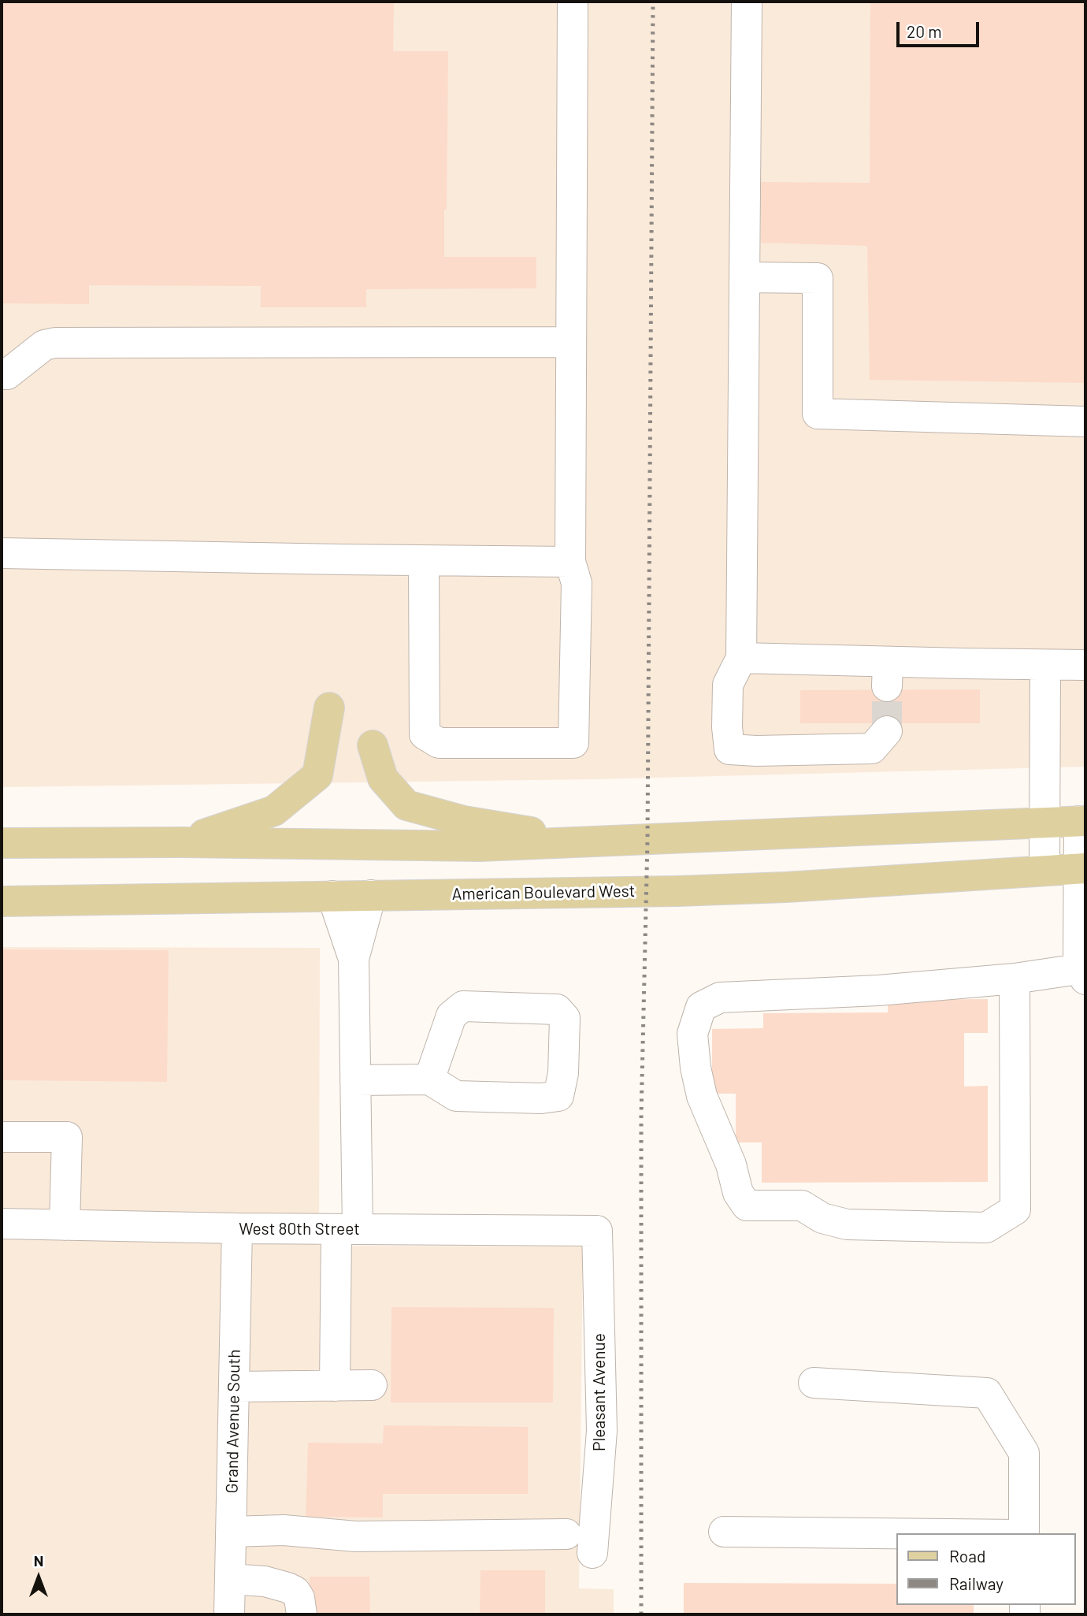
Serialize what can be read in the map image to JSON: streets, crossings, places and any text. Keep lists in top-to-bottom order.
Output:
{
  "streets": {
    "main road": ["American Boulevard West"],
    "street": ["West 80th Street", "Pleasant Avenue", "Grand Avenue South"]
  },
  "crossings": [
    ["West 80th Street", "Pleasant Avenue"],
    ["West 80th Street", "Grand Avenue South"]
  ],
  "legend": ["Road", "Railway"],
  "scale_bar": "20 m",
  "north": "top"
}
